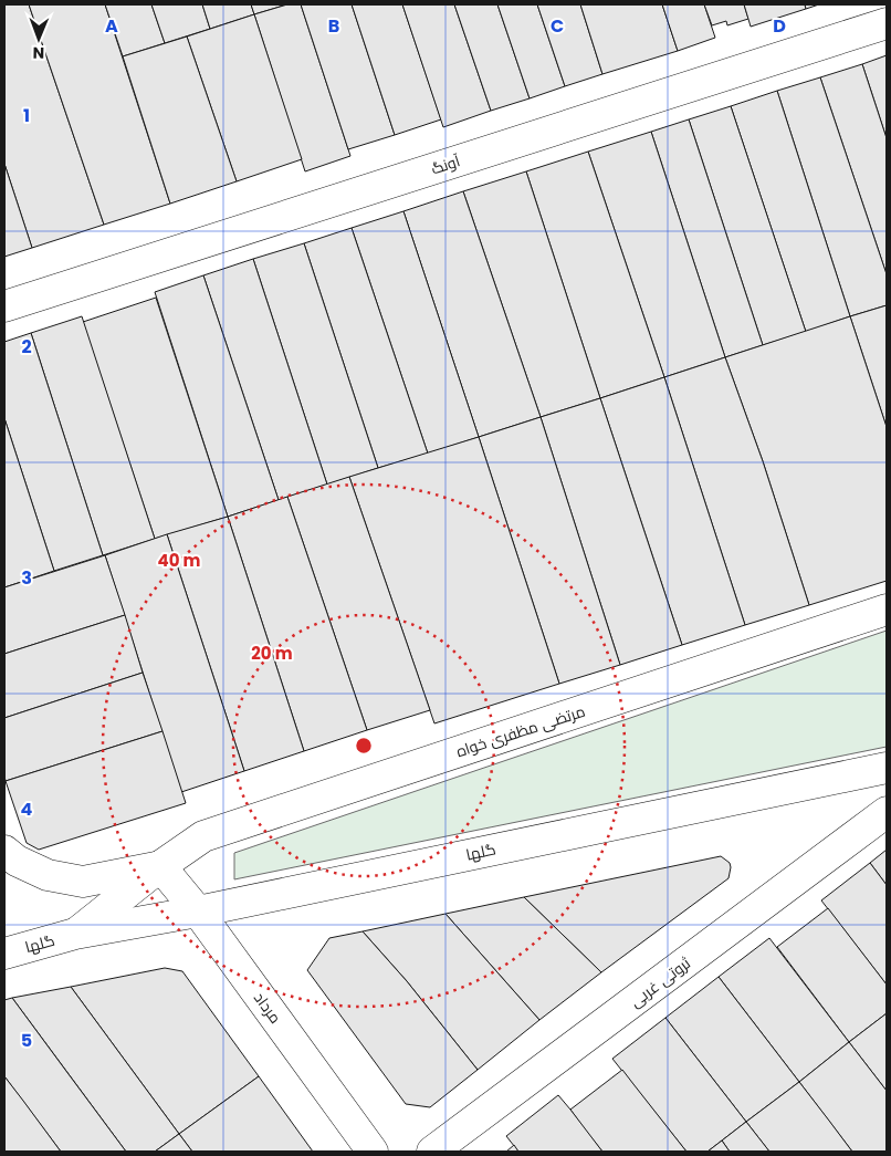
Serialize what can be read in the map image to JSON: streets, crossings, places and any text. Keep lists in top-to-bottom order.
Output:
{
  "streets": {
    "street": [
      "آونگ",
      "مرتضی مظفری خواه",
      "گلها",
      "ثروتی غربی",
      "مرداد"
    ]
  },
  "crossings": [
    ["مرتضی مظفری خواه", "گلها"],
    ["مرتضی مظفری خواه", "مرداد"],
    ["گلها", "مرداد"]
  ],
  "north": "bottom",
  "grid": {
    "columns": [
      "A",
      "B",
      "C",
      "D"
    ],
    "rows": [
      "1",
      "2",
      "3",
      "4",
      "5"
    ]
  },
  "rings": ["40 m", "20 m"]
}
